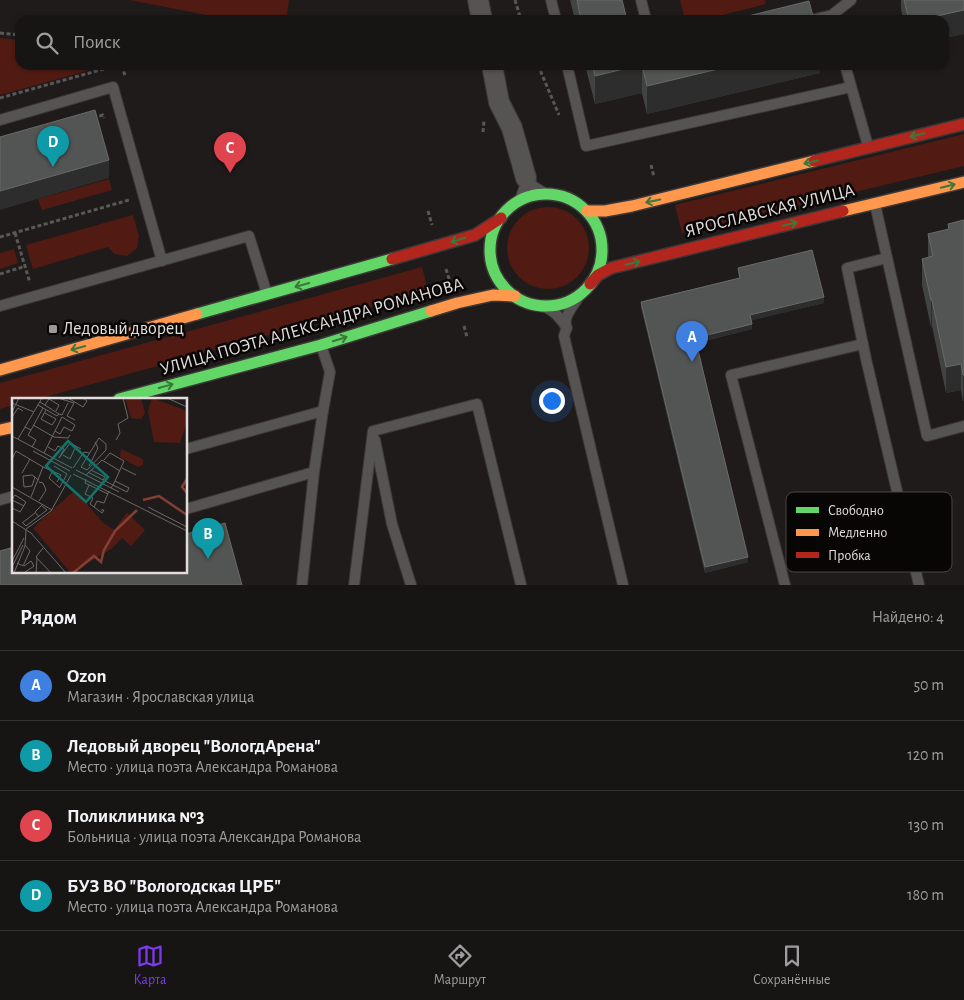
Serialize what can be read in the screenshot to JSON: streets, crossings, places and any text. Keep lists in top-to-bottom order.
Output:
{
  "streets": {
    "main road": ["ЯРОСЛАВСКАЯ УЛИЦА", "УЛИЦА ПОЭТА АЛЕКСАНДРА РОМАНОВА"]
  },
  "crossings": [
    ["ЯРОСЛАВСКАЯ УЛИЦА", "УЛИЦА ПОЭТА АЛЕКСАНДРА РОМАНОВА"]
  ],
  "places": {
    "transit": ["Ледовый дворец"]
  },
  "legend": ["Свободно", "Медленно", "Пробка"],
  "page": {
    "search": "Поиск",
    "pins": [
      "D",
      "C",
      "A",
      "B"
    ],
    "heading": ["Рядом", "Найдено: 4"],
    "list": [
      {
        "mark": "A",
        "name": "Ozon",
        "note": "Магазин · Ярославская улица",
        "value": "50 m"
      },
      {
        "mark": "B",
        "name": "Ледовый дворец \"ВологдАрена\"",
        "note": "Место · улица поэта Александра Романова",
        "value": "120 m"
      },
      {
        "mark": "C",
        "name": "Поликлиника №3",
        "note": "Больница · улица поэта Александра Романова",
        "value": "130 m"
      },
      {
        "mark": "D",
        "name": "БУЗ ВО \"Вологодская ЦРБ\"",
        "note": "Место · улица поэта Александра Романова",
        "value": "180 m"
      }
    ],
    "nav": ["Карта", "Маршрут", "Сохранённые"]
  }
}
